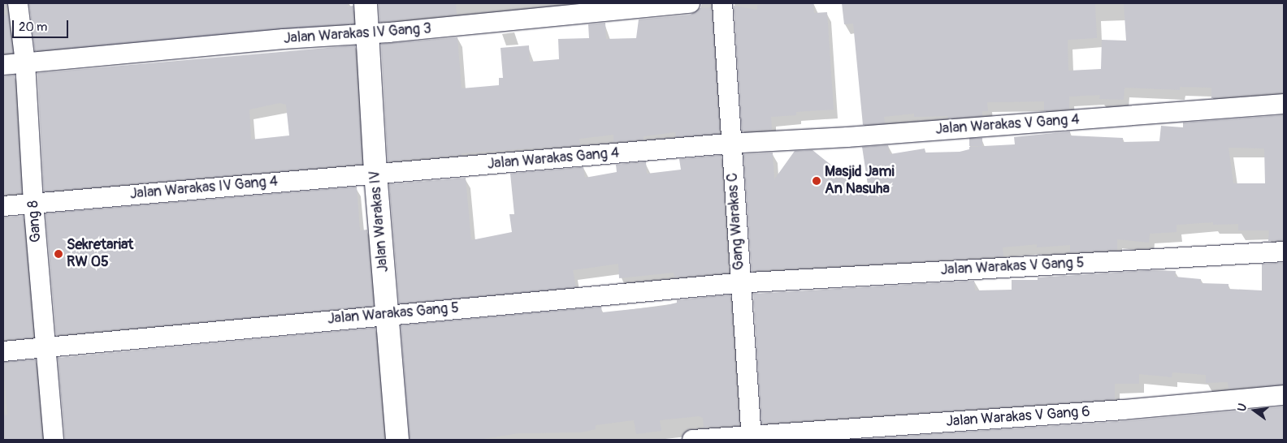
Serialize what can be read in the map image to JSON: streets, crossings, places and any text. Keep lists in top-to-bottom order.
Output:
{
  "streets": {
    "street": [
      "Jalan Warakas IV Gang 3",
      "Jalan Warakas V Gang 4",
      "Jalan Warakas Gang 4",
      "Jalan Warakas IV Gang 4",
      "Gang 8",
      "Jalan Warakas IV",
      "Gang Warakas C",
      "Jalan Warakas V Gang 5",
      "Jalan Warakas Gang 5",
      "Jalan Warakas V Gang 6"
    ]
  },
  "crossings": [
    ["Jalan Warakas IV Gang 3", "Gang 8"],
    ["Jalan Warakas IV Gang 3", "Jalan Warakas IV"],
    ["Jalan Warakas V Gang 4", "Jalan Warakas Gang 4"],
    ["Jalan Warakas V Gang 4", "Gang Warakas C"],
    ["Jalan Warakas Gang 4", "Jalan Warakas IV Gang 4"],
    ["Jalan Warakas Gang 4", "Jalan Warakas IV"],
    ["Jalan Warakas Gang 4", "Gang Warakas C"],
    ["Jalan Warakas IV Gang 4", "Gang 8"],
    ["Jalan Warakas IV Gang 4", "Jalan Warakas IV"],
    ["Gang 8", "Jalan Warakas Gang 5"],
    ["Jalan Warakas IV", "Jalan Warakas Gang 5"],
    ["Gang Warakas C", "Jalan Warakas V Gang 5"],
    ["Gang Warakas C", "Jalan Warakas Gang 5"],
    ["Gang Warakas C", "Jalan Warakas V Gang 6"],
    ["Jalan Warakas V Gang 5", "Jalan Warakas Gang 5"]
  ],
  "places": ["Masjid Jami An Nasuha", "Sekretariat RW 05"],
  "scale_bar": "20 m",
  "north": "left"
}
